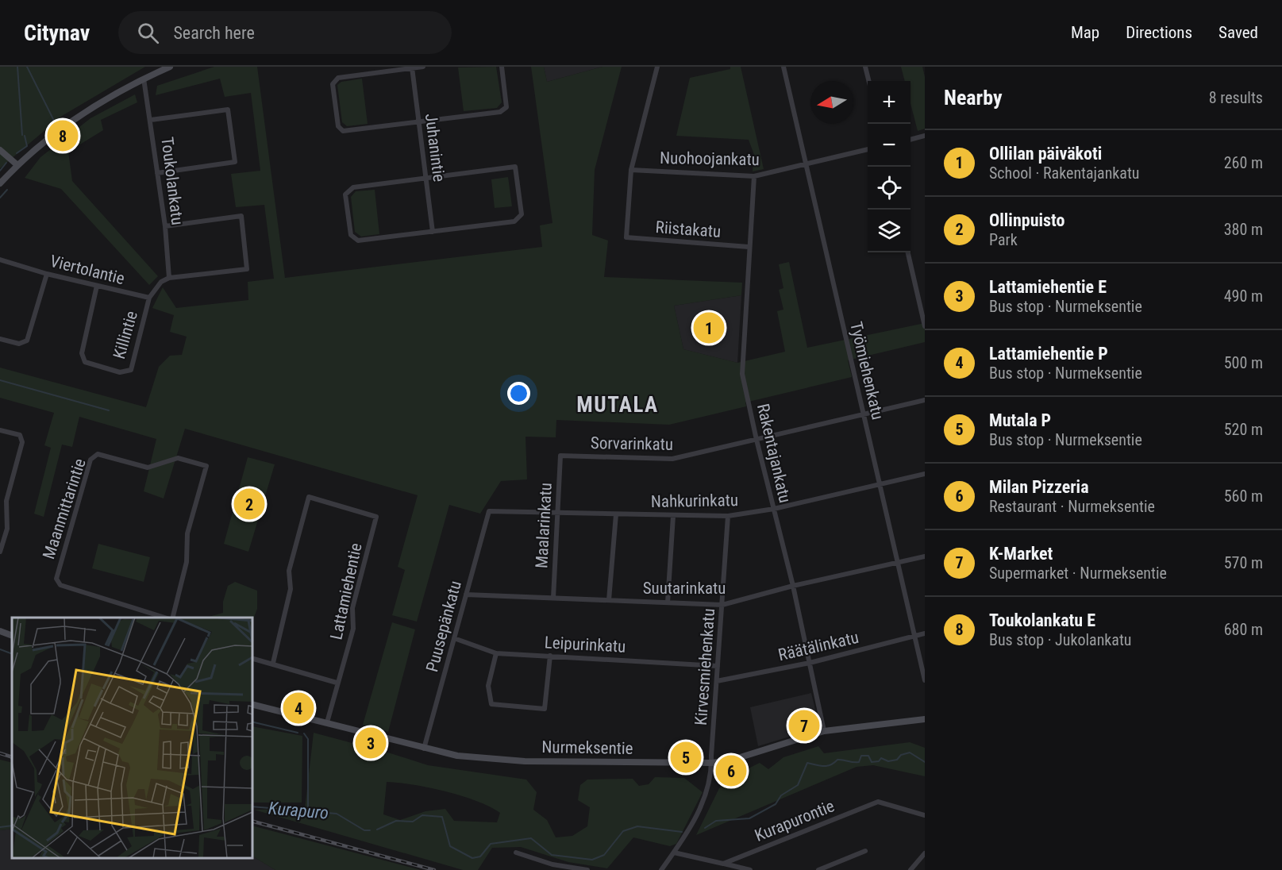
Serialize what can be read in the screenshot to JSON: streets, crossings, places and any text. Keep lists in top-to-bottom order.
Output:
{
  "streets": {
    "street": [
      "Juhanintie",
      "Nuohoojankatu",
      "Toukolankatu",
      "Riistakatu",
      "Viertolantie",
      "Killintie",
      "Työmiehenkatu",
      "Sorvarinkatu",
      "Rakentajankatu",
      "Nahkurinkatu",
      "Maanmittarintie",
      "Maalarinkatu",
      "Suutarinkatu",
      "Lattamiehentie",
      "Puusepänkatu",
      "Leipurinkatu",
      "Räätälinkatu",
      "Kirvesmiehenkatu",
      "Nurmeksentie",
      "Kurapurontie"
    ]
  },
  "crossings": [
    ["Nuohoojankatu", "Riistakatu"],
    ["Nuohoojankatu", "Työmiehenkatu"],
    ["Nuohoojankatu", "Rakentajankatu"],
    ["Riistakatu", "Rakentajankatu"],
    ["Viertolantie", "Killintie"],
    ["Työmiehenkatu", "Sorvarinkatu"],
    ["Työmiehenkatu", "Nahkurinkatu"],
    ["Työmiehenkatu", "Suutarinkatu"],
    ["Työmiehenkatu", "Räätälinkatu"],
    ["Sorvarinkatu", "Rakentajankatu"],
    ["Sorvarinkatu", "Maalarinkatu"],
    ["Rakentajankatu", "Nahkurinkatu"],
    ["Rakentajankatu", "Suutarinkatu"],
    ["Rakentajankatu", "Räätälinkatu"],
    ["Rakentajankatu", "Nurmeksentie"],
    ["Nahkurinkatu", "Maalarinkatu"],
    ["Nahkurinkatu", "Puusepänkatu"],
    ["Nahkurinkatu", "Kirvesmiehenkatu"],
    ["Maalarinkatu", "Suutarinkatu"],
    ["Suutarinkatu", "Puusepänkatu"],
    ["Suutarinkatu", "Kirvesmiehenkatu"],
    ["Lattamiehentie", "Nurmeksentie"],
    ["Puusepänkatu", "Leipurinkatu"],
    ["Puusepänkatu", "Nurmeksentie"],
    ["Leipurinkatu", "Kirvesmiehenkatu"],
    ["Räätälinkatu", "Kirvesmiehenkatu"],
    ["Kirvesmiehenkatu", "Nurmeksentie"]
  ],
  "districts": ["MUTALA"],
  "water": ["Kurapuro"],
  "north": "left",
  "page": {
    "header": "Citynav",
    "search": "Search here",
    "nav": ["Map", "Directions", "Saved"],
    "heading": ["Nearby", "8 results"],
    "map_buttons": ["+", "−"],
    "pins": [
      "8",
      "1",
      "2",
      "4",
      "7",
      "3",
      "5",
      "6"
    ],
    "list": [
      {
        "mark": "1",
        "name": "Ollilan päiväkoti",
        "note": "School · Rakentajankatu",
        "value": "260 m"
      },
      {
        "mark": "2",
        "name": "Ollinpuisto",
        "note": "Park",
        "value": "380 m"
      },
      {
        "mark": "3",
        "name": "Lattamiehentie E",
        "note": "Bus stop · Nurmeksentie",
        "value": "490 m"
      },
      {
        "mark": "4",
        "name": "Lattamiehentie P",
        "note": "Bus stop · Nurmeksentie",
        "value": "500 m"
      },
      {
        "mark": "5",
        "name": "Mutala P",
        "note": "Bus stop · Nurmeksentie",
        "value": "520 m"
      },
      {
        "mark": "6",
        "name": "Milan Pizzeria",
        "note": "Restaurant · Nurmeksentie",
        "value": "560 m"
      },
      {
        "mark": "7",
        "name": "K-Market",
        "note": "Supermarket · Nurmeksentie",
        "value": "570 m"
      },
      {
        "mark": "8",
        "name": "Toukolankatu E",
        "note": "Bus stop · Jukolankatu",
        "value": "680 m"
      }
    ]
  }
}
